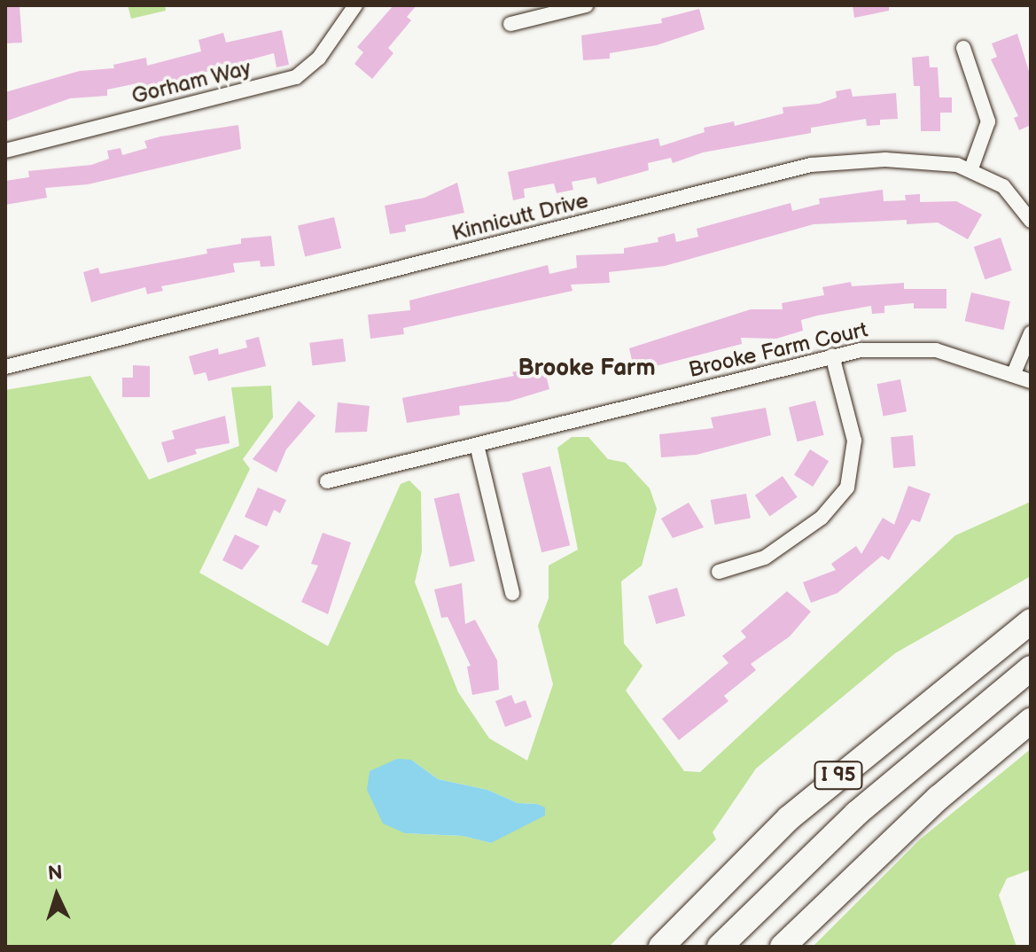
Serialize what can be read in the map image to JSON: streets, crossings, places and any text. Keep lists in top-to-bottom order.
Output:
{
  "streets": {
    "highway": ["I 95"],
    "street": ["Gorham Way", "Kinnicutt Drive", "Brooke Farm Court"]
  },
  "districts": ["Brooke Farm"],
  "north": "top"
}
